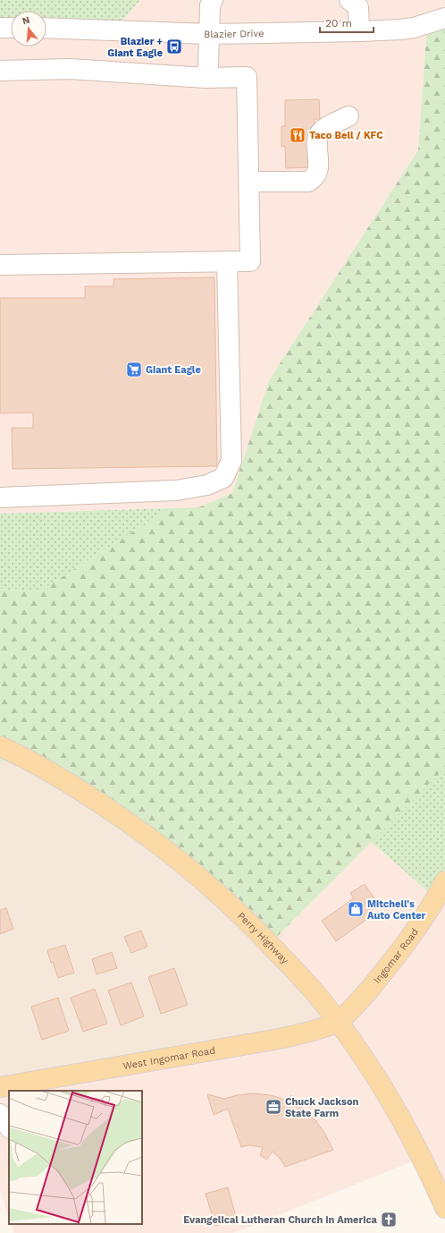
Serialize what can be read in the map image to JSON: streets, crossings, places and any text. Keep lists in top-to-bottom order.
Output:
{
  "streets": {
    "main road": ["Perry Highway", "Ingomar Road", "West Ingomar Road"],
    "street": ["Blazier Drive"]
  },
  "crossings": [
    ["Perry Highway", "Ingomar Road"],
    ["Perry Highway", "West Ingomar Road"],
    ["Ingomar Road", "West Ingomar Road"]
  ],
  "places": {
    "bus stop": ["Blazier + Giant Eagle"],
    "restaurant": ["Taco Bell / KFC"],
    "supermarket": ["Giant Eagle"],
    "shop": ["Mitchell's Auto Center"],
    "office": ["Chuck Jackson State Farm"],
    "church": ["Evangelical Lutheran Church in America"]
  },
  "scale_bar": "20 m",
  "north": "top"
}
